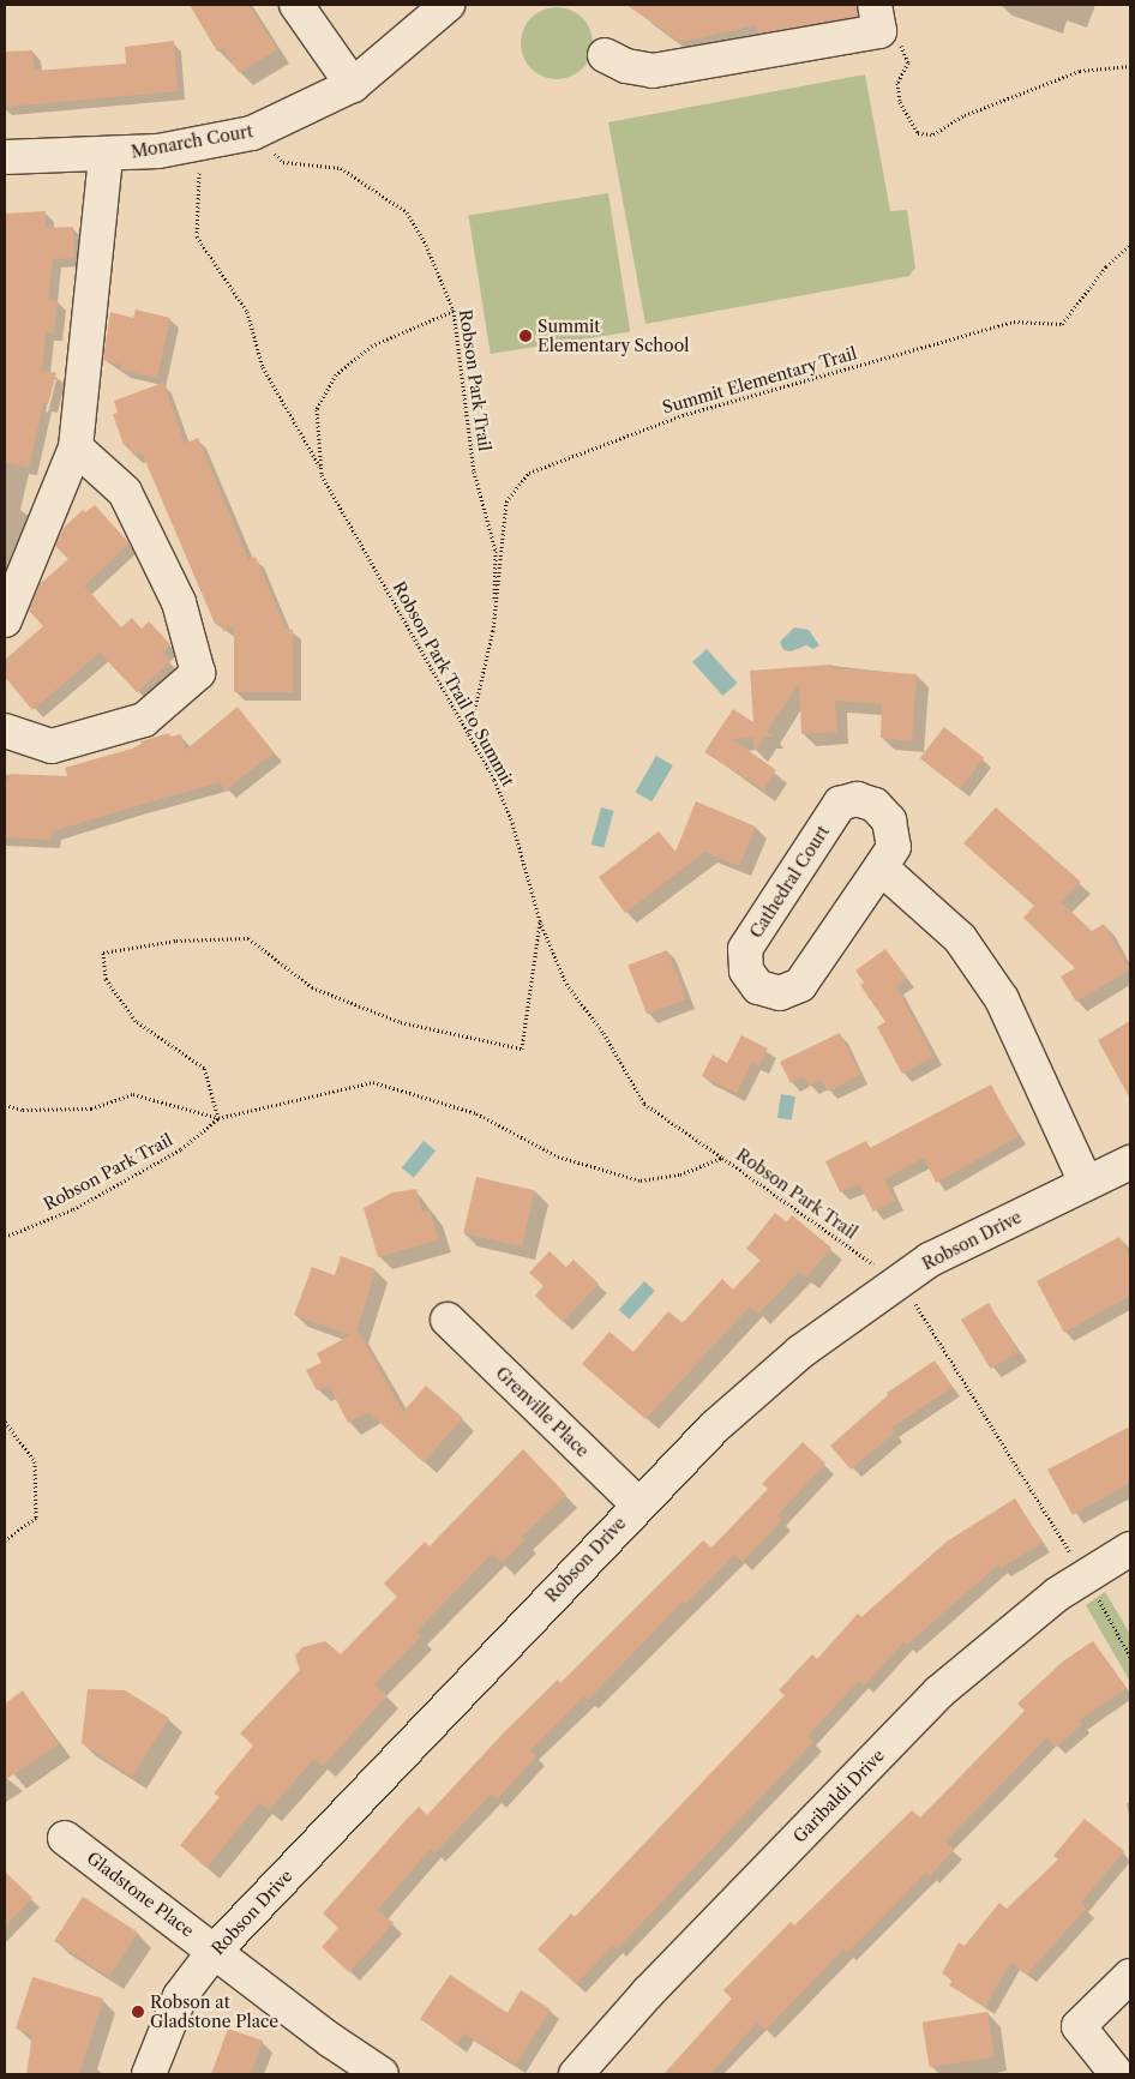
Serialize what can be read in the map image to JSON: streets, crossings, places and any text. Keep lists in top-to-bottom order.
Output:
{
  "streets": {
    "street": [
      "Monarch Court",
      "Cathedral Court",
      "Robson Drive",
      "Grenville Place",
      "Garibaldi Drive",
      "Gladstone Place"
    ],
    "path": ["Robson Park Trail", "Summit Elementary Trail", "Robson Park Trail to Summit"]
  },
  "crossings": [
    ["Monarch Court", "Robson Park Trail"],
    ["Robson Park Trail", "Summit Elementary Trail"],
    ["Robson Park Trail", "Robson Park Trail to Summit"],
    ["Robson Drive", "Grenville Place"],
    ["Robson Drive", "Gladstone Place"]
  ],
  "places": ["Summit Elementary School", "Robson at Gladstone Place"]
}
